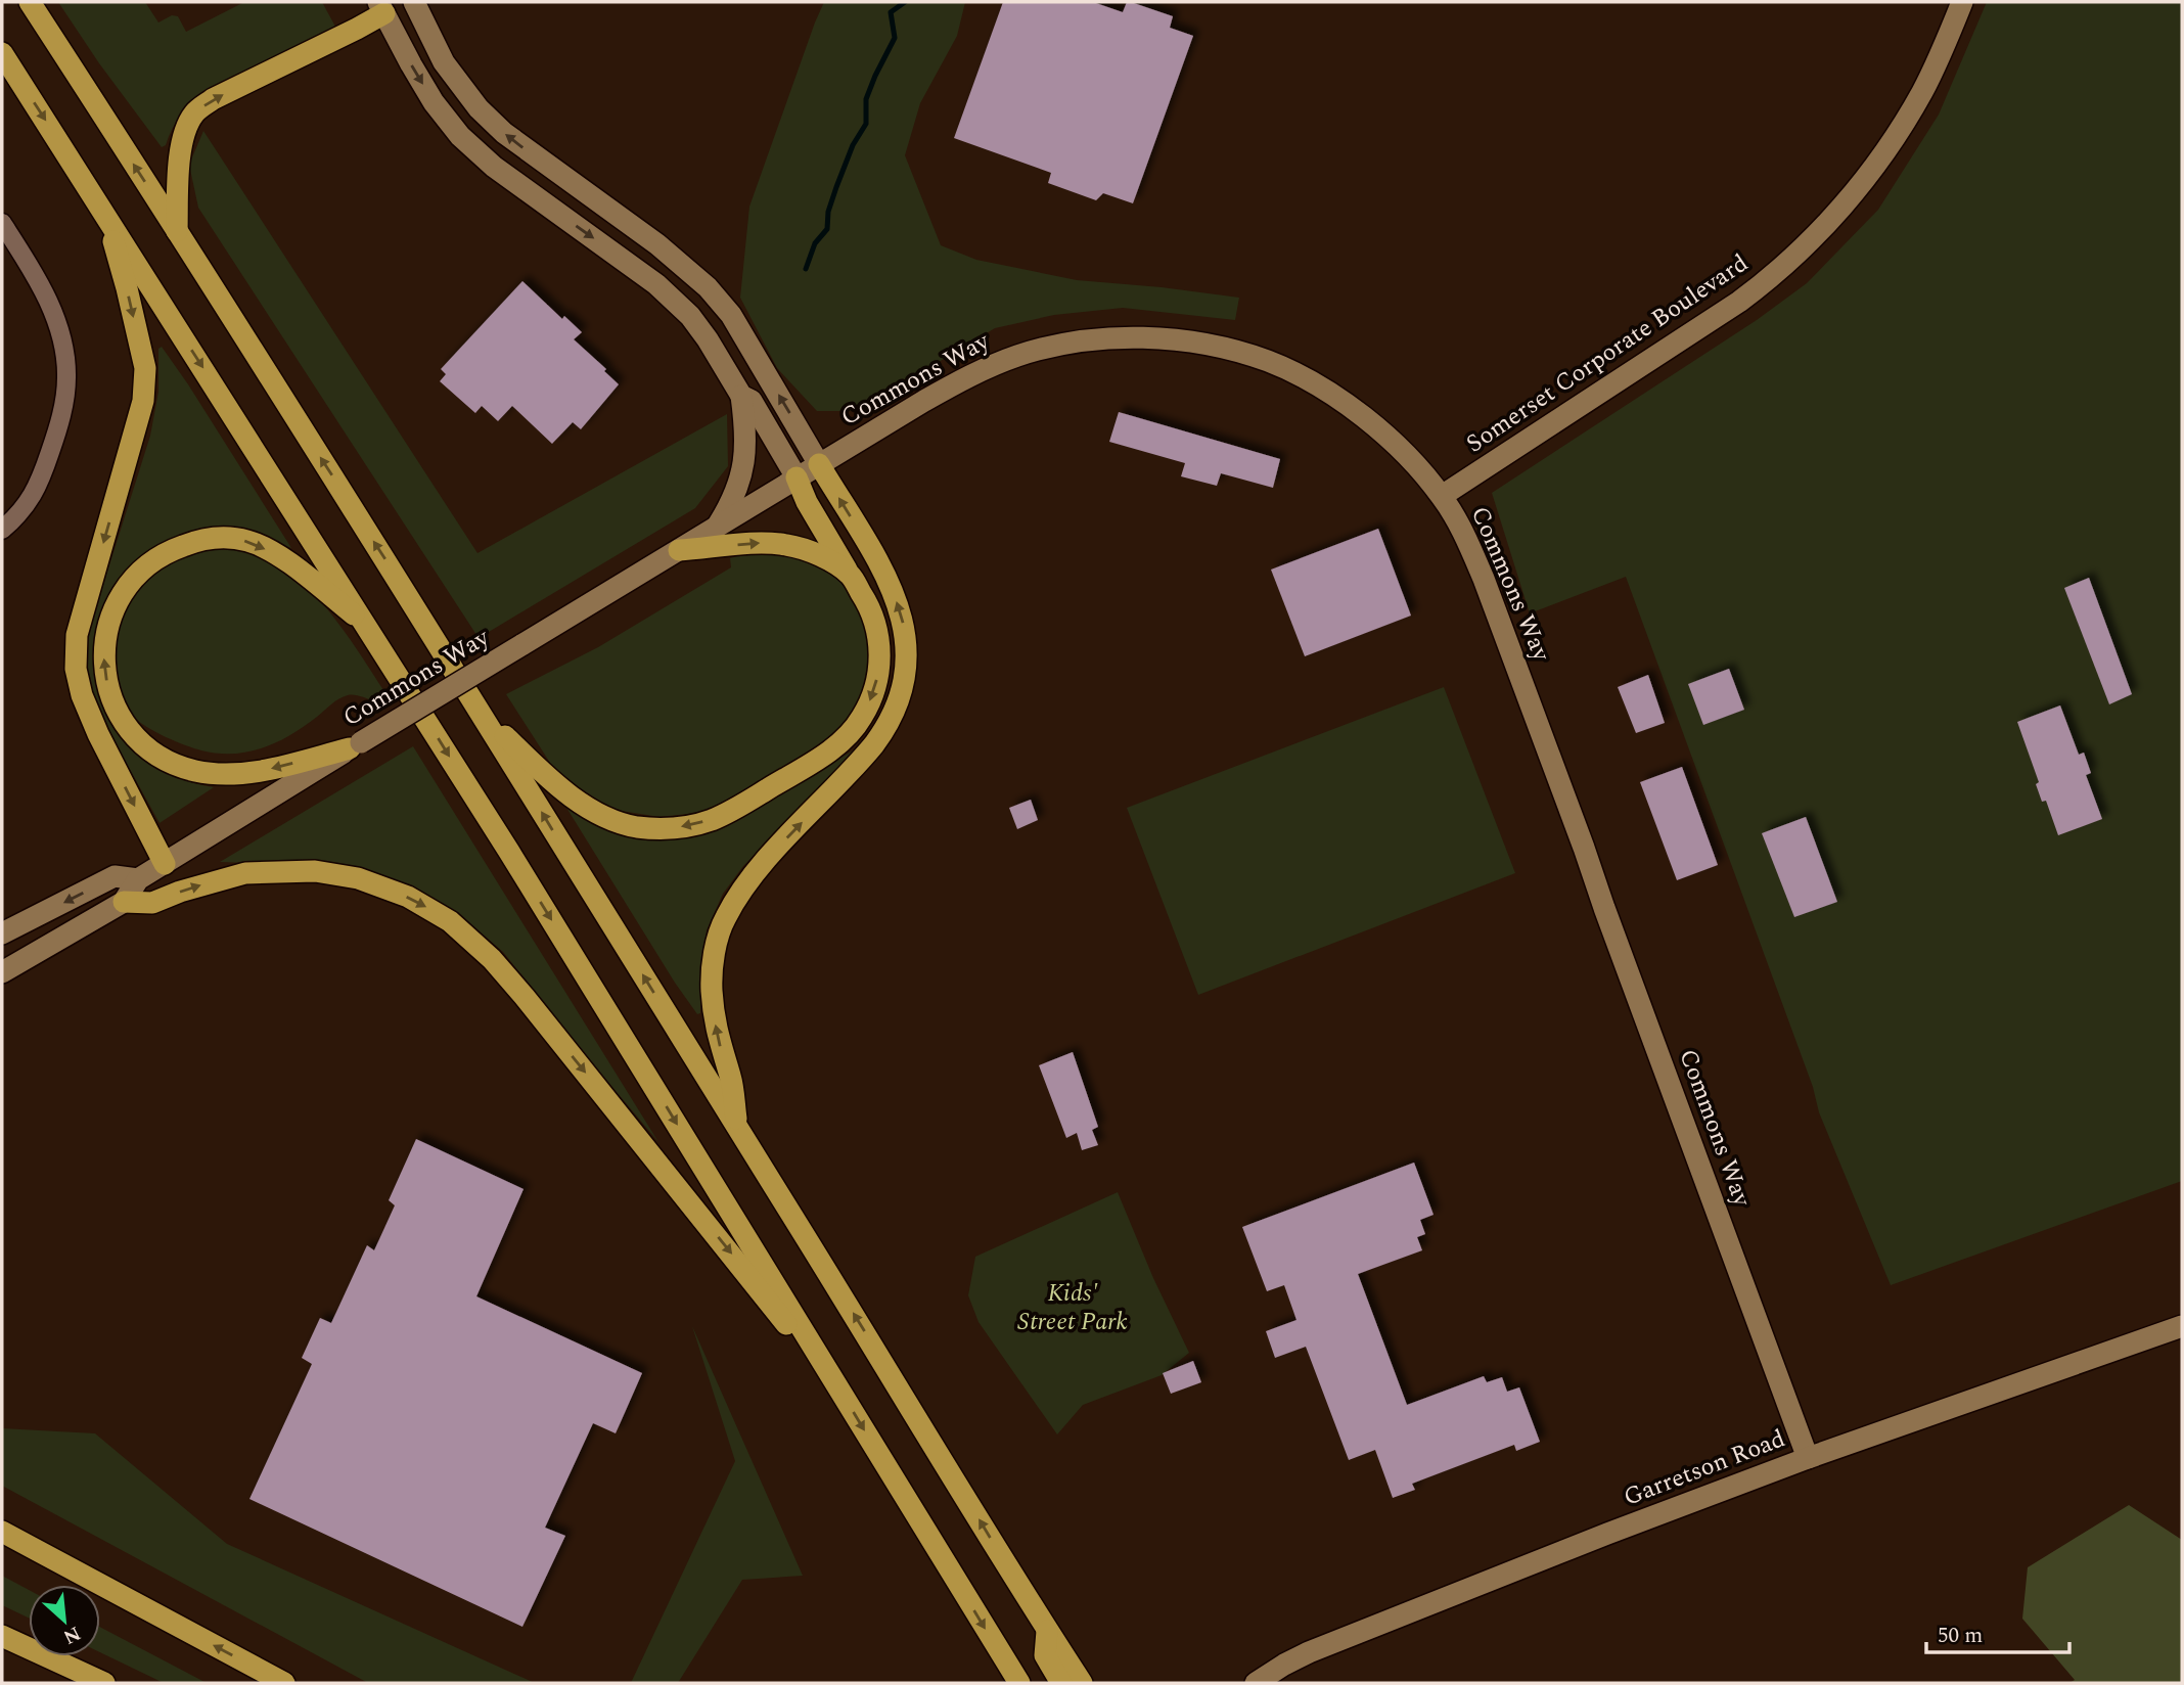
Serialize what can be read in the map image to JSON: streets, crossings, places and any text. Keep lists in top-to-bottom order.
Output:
{
  "streets": {
    "street": ["Somerset Corporate Boulevard", "Commons Way", "Garretson Road"]
  },
  "crossings": [
    ["Somerset Corporate Boulevard", "Commons Way"],
    ["Commons Way", "Garretson Road"]
  ],
  "parks": ["Kids' Street Park"],
  "scale_bar": "50 m",
  "north": "bottom right"
}
